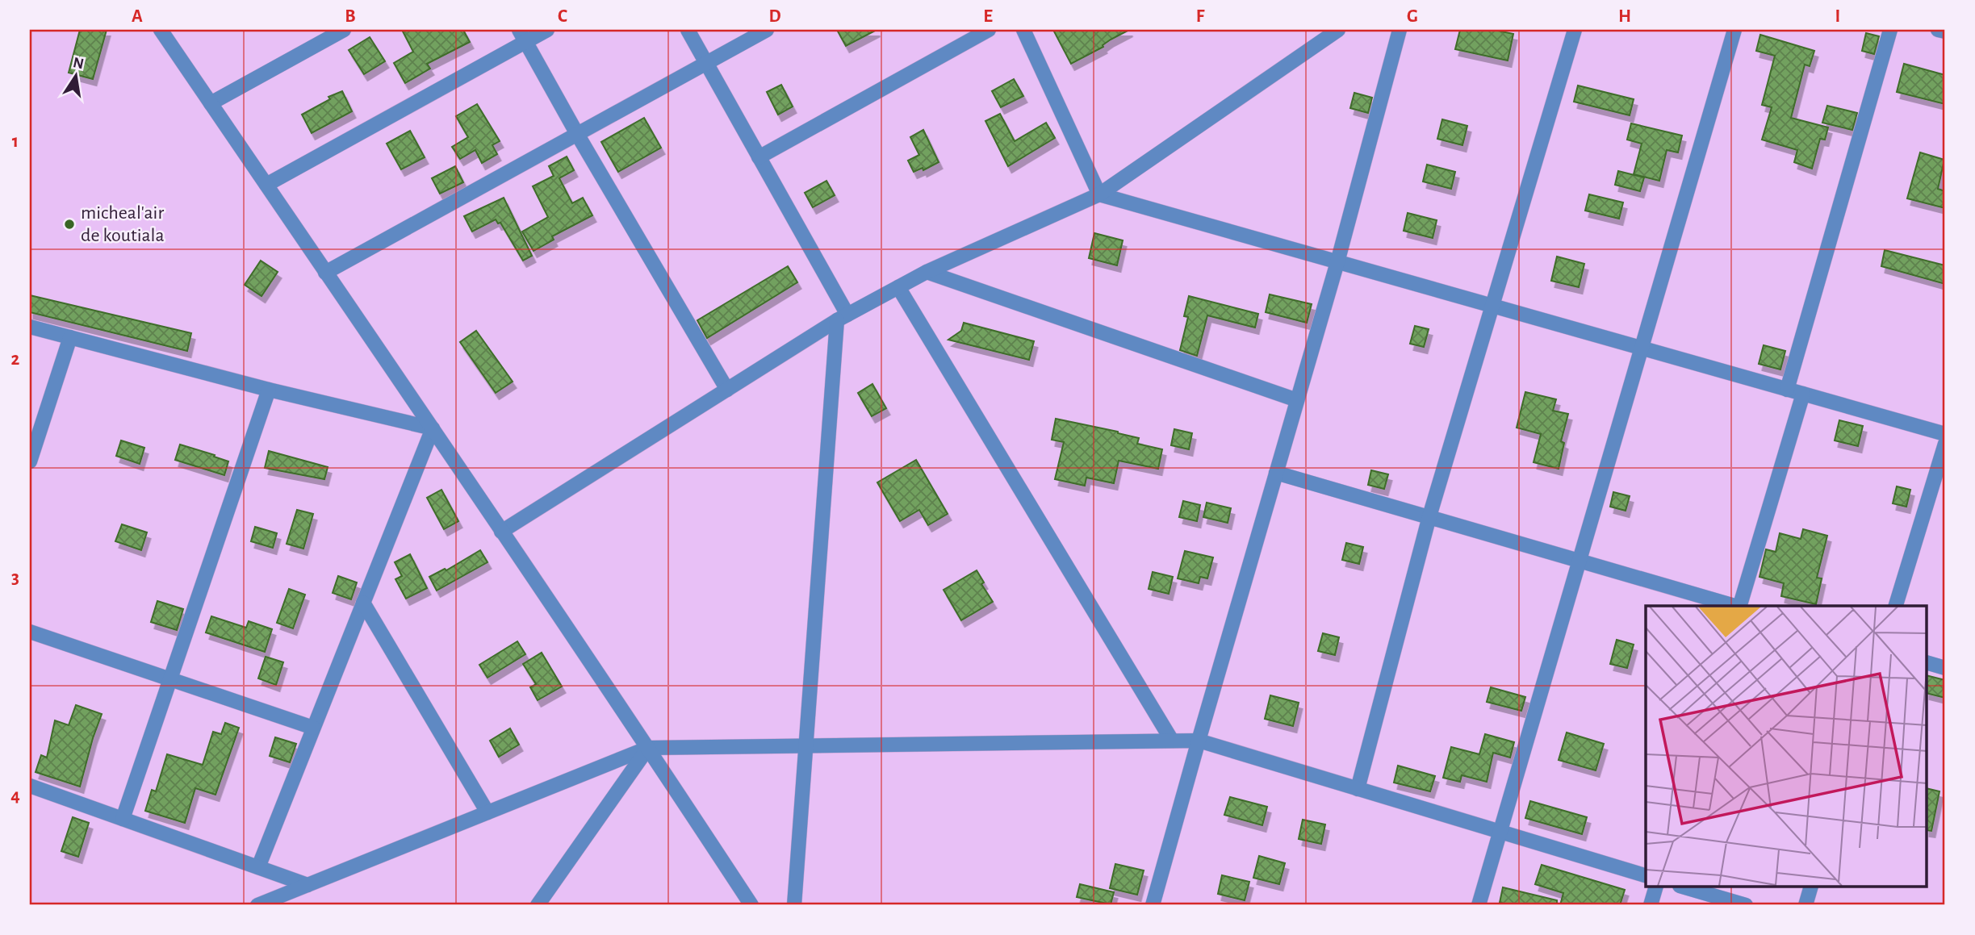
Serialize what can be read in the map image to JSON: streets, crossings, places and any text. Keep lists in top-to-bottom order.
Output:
{
  "places": ["micheal'air de koutiala"],
  "north": "top",
  "grid": {
    "columns": [
      "A",
      "B",
      "C",
      "D",
      "E",
      "F",
      "G",
      "H",
      "I"
    ],
    "rows": [
      "1",
      "2",
      "3",
      "4"
    ]
  }
}
